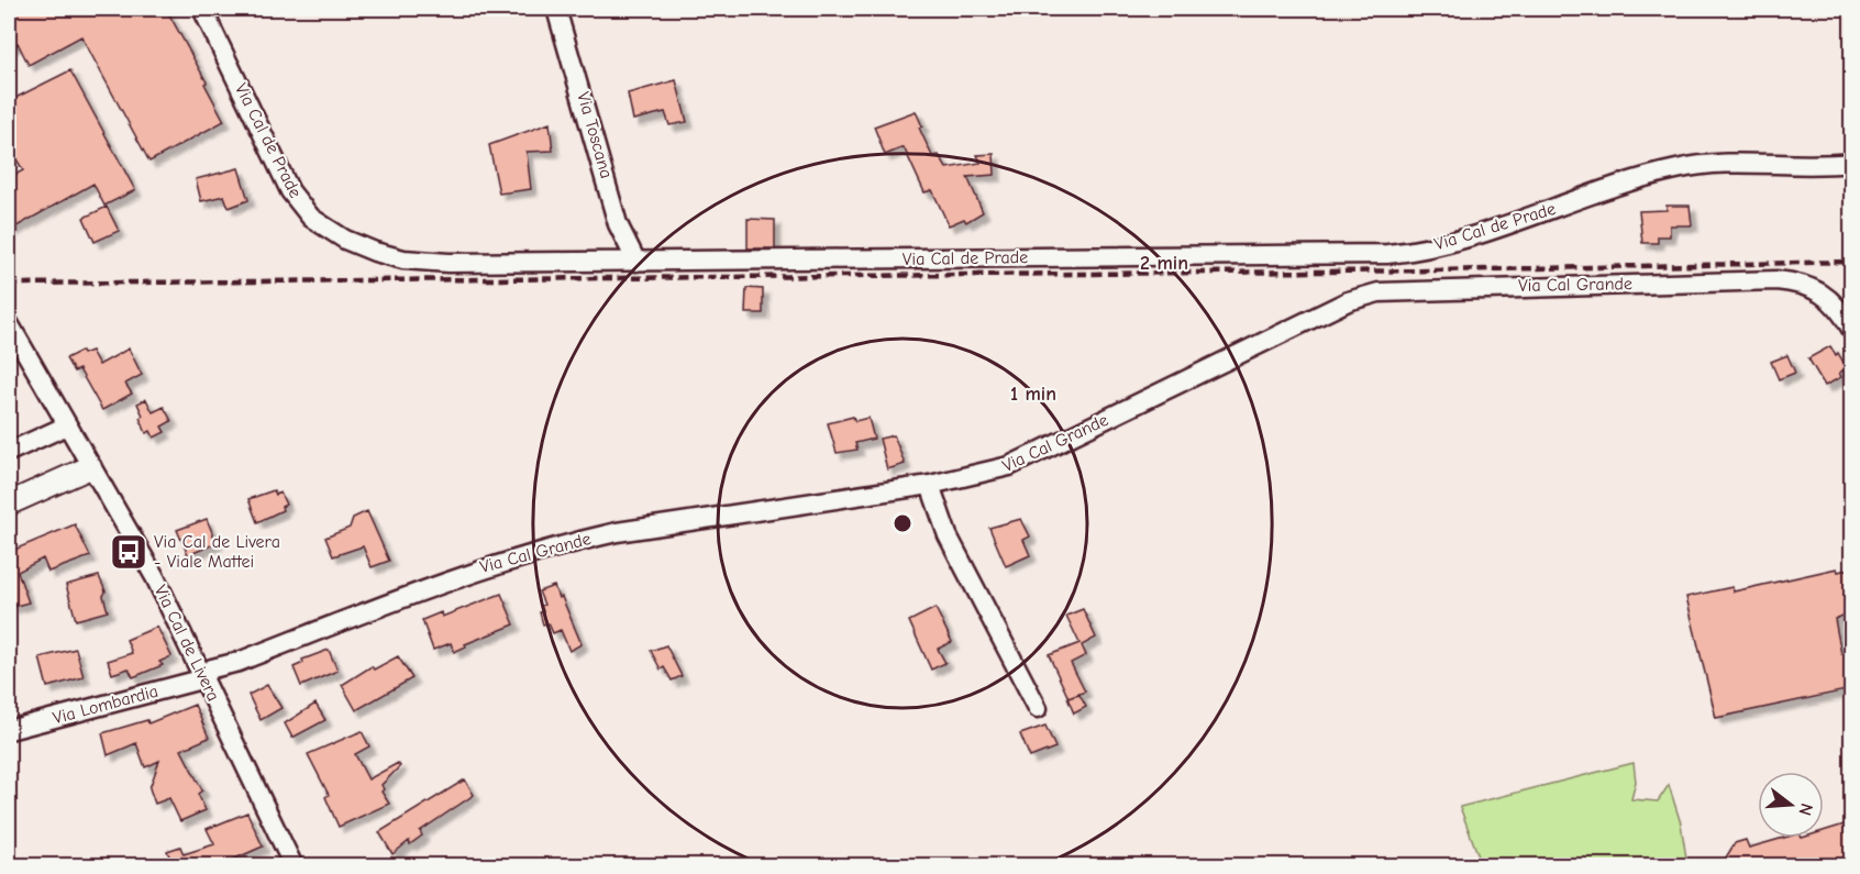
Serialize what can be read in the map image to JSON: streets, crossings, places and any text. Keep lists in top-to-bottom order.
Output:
{
  "streets": {
    "street": [
      "Via Toscana",
      "Via Cal de Prade",
      "Via Cal Grande",
      "Via Cal de Livera",
      "Via Lombardia"
    ]
  },
  "crossings": [
    ["Via Toscana", "Via Cal de Prade"],
    ["Via Cal Grande", "Via Cal de Livera"],
    ["Via Cal Grande", "Via Lombardia"],
    ["Via Cal de Livera", "Via Lombardia"]
  ],
  "places": {
    "bus stop": ["Via Cal de Livera - Viale Mattei"]
  },
  "north": "right",
  "rings": ["2 min", "1 min"]
}
